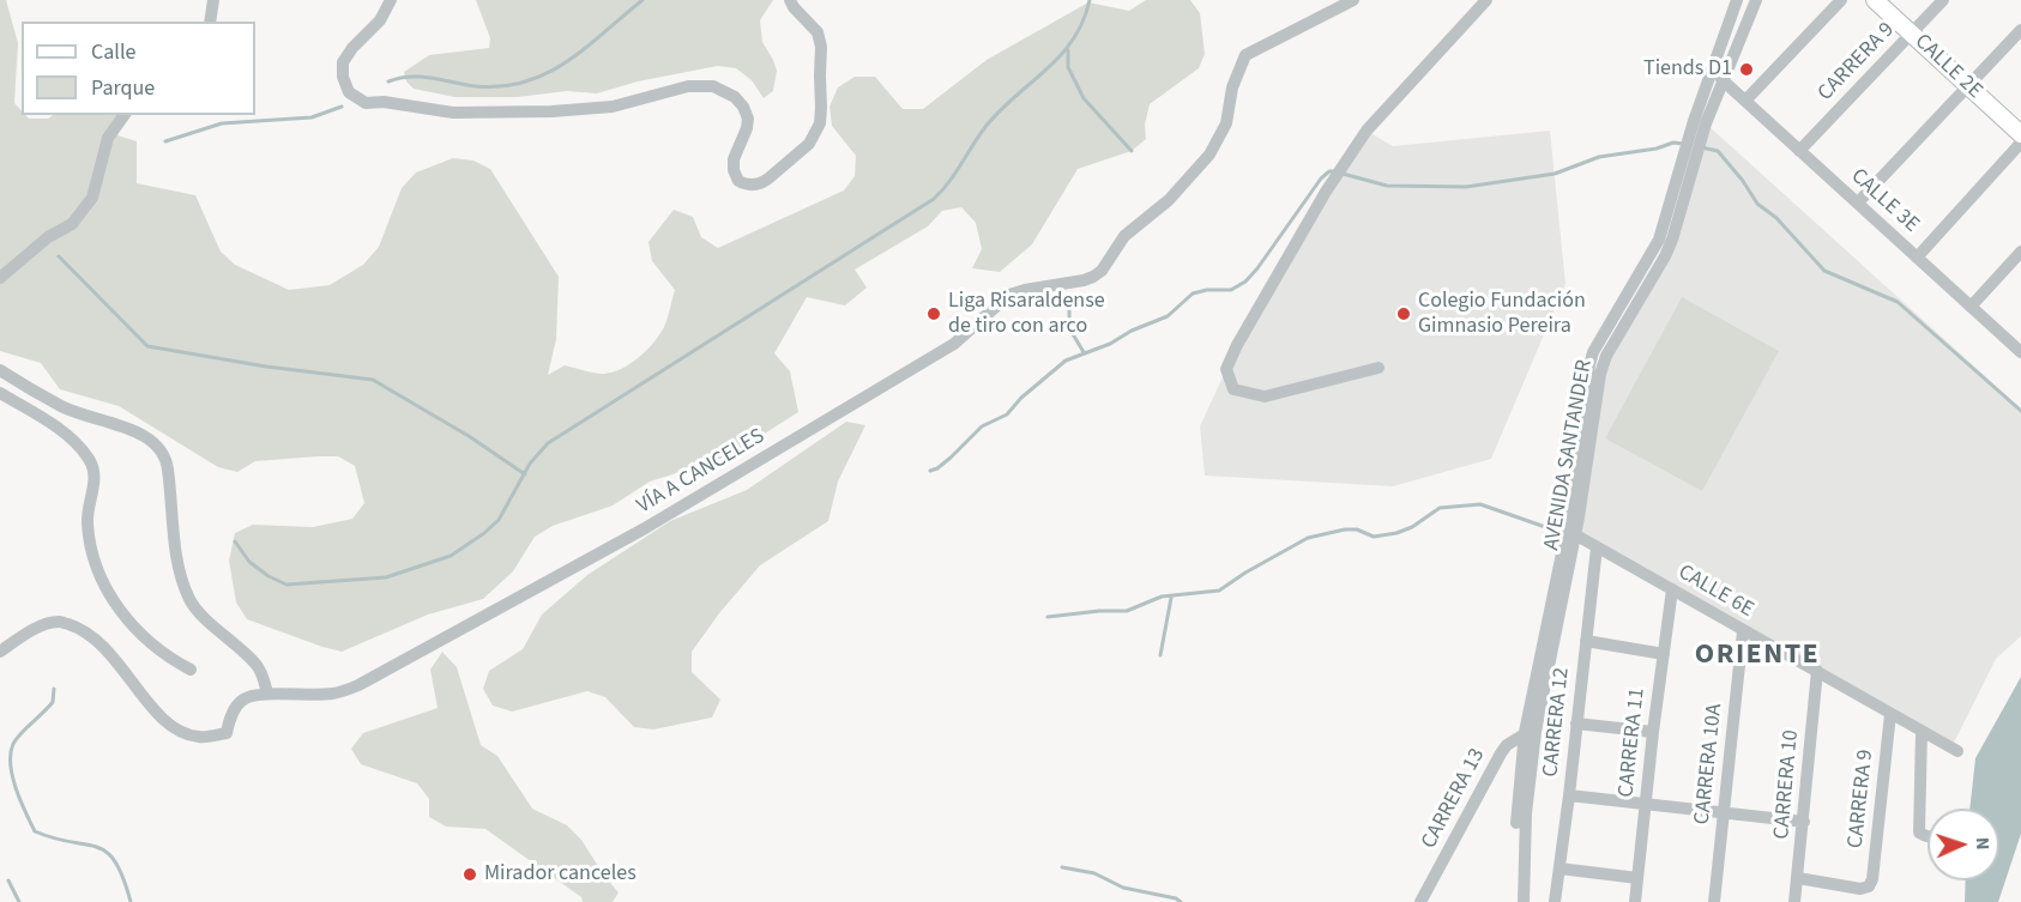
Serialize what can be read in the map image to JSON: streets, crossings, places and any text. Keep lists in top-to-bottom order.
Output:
{
  "streets": {
    "main road": ["CALLE 2E"],
    "street": [
      "CARRERA 9",
      "CALLE 3E",
      "AVENIDA SANTANDER",
      "VÍA A CANCELES",
      "CALLE 6E",
      "CARRERA 12",
      "CARRERA 11",
      "CARRERA 10A",
      "CARRERA 10",
      "CARRERA 13"
    ]
  },
  "crossings": [
    ["CARRERA 9", "CALLE 2E"],
    ["CARRERA 9", "CALLE 3E"],
    ["CARRERA 9", "CALLE 6E"],
    ["CARRERA 9", "CARRERA 10"],
    ["CALLE 3E", "AVENIDA SANTANDER"],
    ["AVENIDA SANTANDER", "CALLE 6E"],
    ["AVENIDA SANTANDER", "CARRERA 13"],
    ["CALLE 6E", "CARRERA 12"],
    ["CALLE 6E", "CARRERA 11"],
    ["CALLE 6E", "CARRERA 10A"],
    ["CALLE 6E", "CARRERA 10"]
  ],
  "districts": ["ORIENTE"],
  "places": [
    "Tiends D1",
    "Liga Risaraldense de tiro con arco",
    "Colegio Fundación Gimnasio Pereira",
    "Mirador canceles"
  ],
  "legend": ["Calle", "Parque"],
  "north": "right"
}
